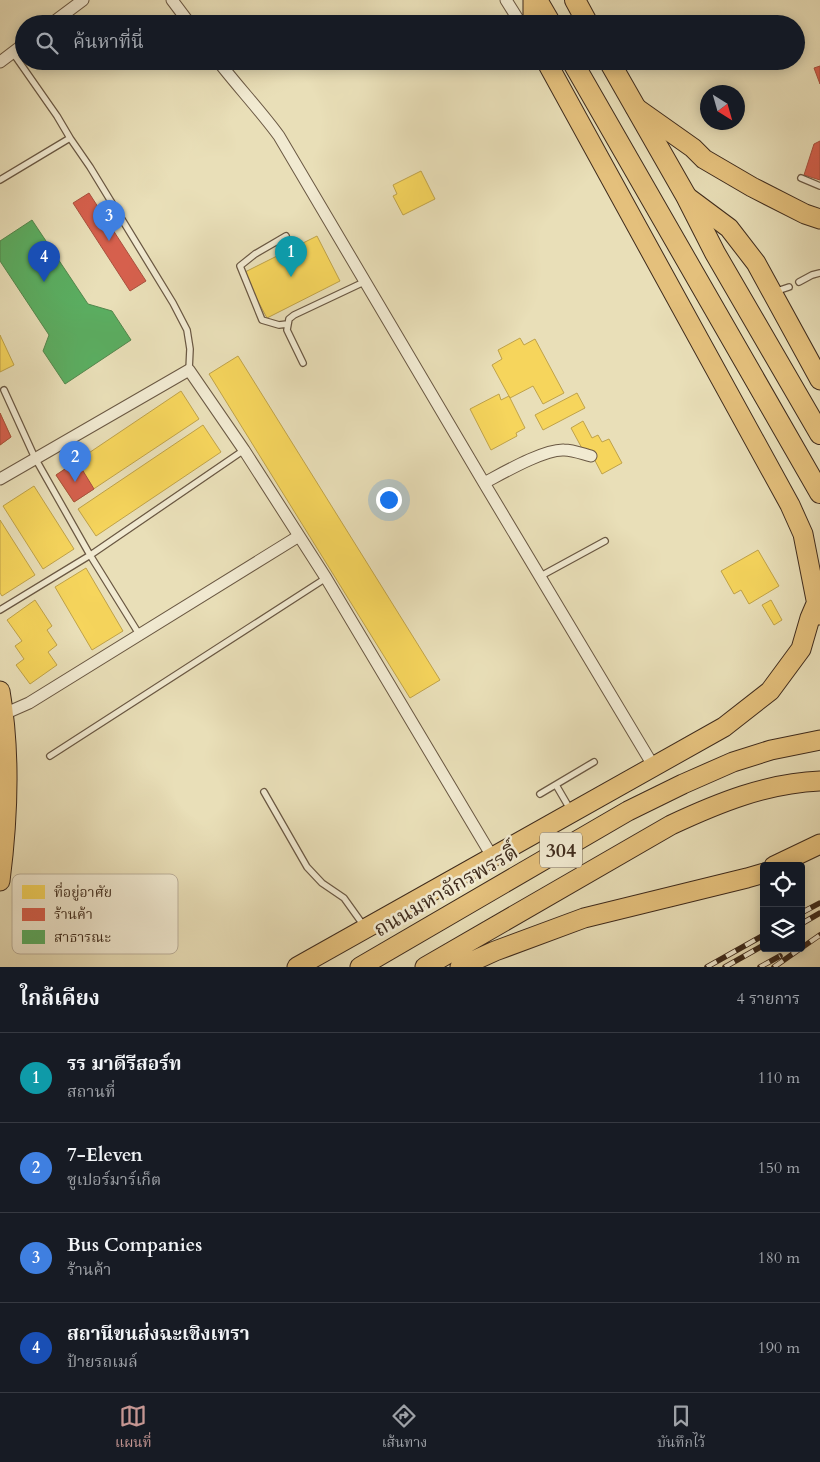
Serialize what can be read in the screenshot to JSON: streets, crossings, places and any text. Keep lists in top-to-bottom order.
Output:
{
  "streets": {
    "main road": ["304", "ถนนมหาจักรพรรดิ์"]
  },
  "legend": ["ที่อยู่อาศัย", "ร้านค้า", "สาธารณะ"],
  "north": "bottom right",
  "page": {
    "search": "ค้นหาที่นี่",
    "pins": [
      "3",
      "1",
      "4",
      "2"
    ],
    "heading": ["ใกล้เคียง", "4 รายการ"],
    "list": [
      {
        "mark": "1",
        "name": "รร มาดีรีสอร์ท",
        "note": "สถานที่",
        "value": "110 m"
      },
      {
        "mark": "2",
        "name": "7-Eleven",
        "note": "ซูเปอร์มาร์เก็ต",
        "value": "150 m"
      },
      {
        "mark": "3",
        "name": "Bus Companies",
        "note": "ร้านค้า",
        "value": "180 m"
      },
      {
        "mark": "4",
        "name": "สถานีขนส่งฉะเชิงเทรา",
        "note": "ป้ายรถเมล์",
        "value": "190 m"
      }
    ],
    "nav": ["แผนที่", "เส้นทาง", "บันทึกไว้"]
  }
}
